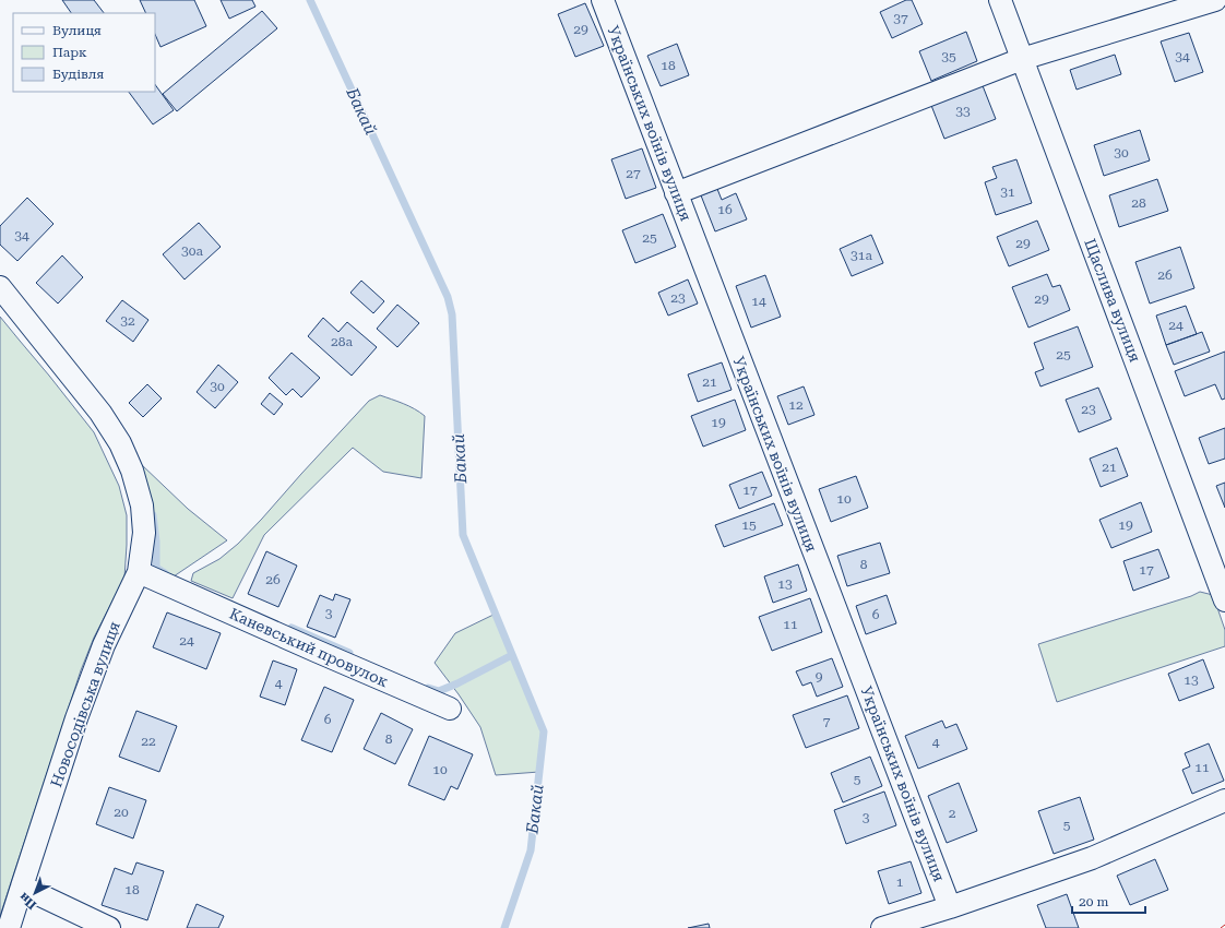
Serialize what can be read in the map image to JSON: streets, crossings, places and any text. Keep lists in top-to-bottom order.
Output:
{
  "streets": {
    "street": [
      "Українських воїнів вулиця",
      "Щаслива вулиця",
      "Каневський провулок",
      "Новосодівська вулиця"
    ]
  },
  "crossings": [
    ["Каневський провулок", "Новосодівська вулиця"]
  ],
  "water": ["Бакай"],
  "house_numbers": [
    "37",
    "29",
    "35",
    "34",
    "18",
    "33",
    "30",
    "27",
    "31",
    "28",
    "16",
    "34",
    "25",
    "29",
    "30а",
    "31а",
    "26",
    "23",
    "29",
    "14",
    "32",
    "24",
    "28а",
    "25",
    "21",
    "30",
    "12",
    "23",
    "19",
    "21",
    "17",
    "10",
    "15",
    "19",
    "8",
    "17",
    "26",
    "13",
    "3",
    "6",
    "11",
    "24",
    "9",
    "13",
    "4",
    "6",
    "7",
    "8",
    "22",
    "4",
    "11",
    "10",
    "5",
    "20",
    "2",
    "3",
    "5",
    "1",
    "18"
  ],
  "legend": ["Вулиця", "Парк", "Будівля"],
  "scale_bar": "20 m",
  "north": "bottom left"
}
